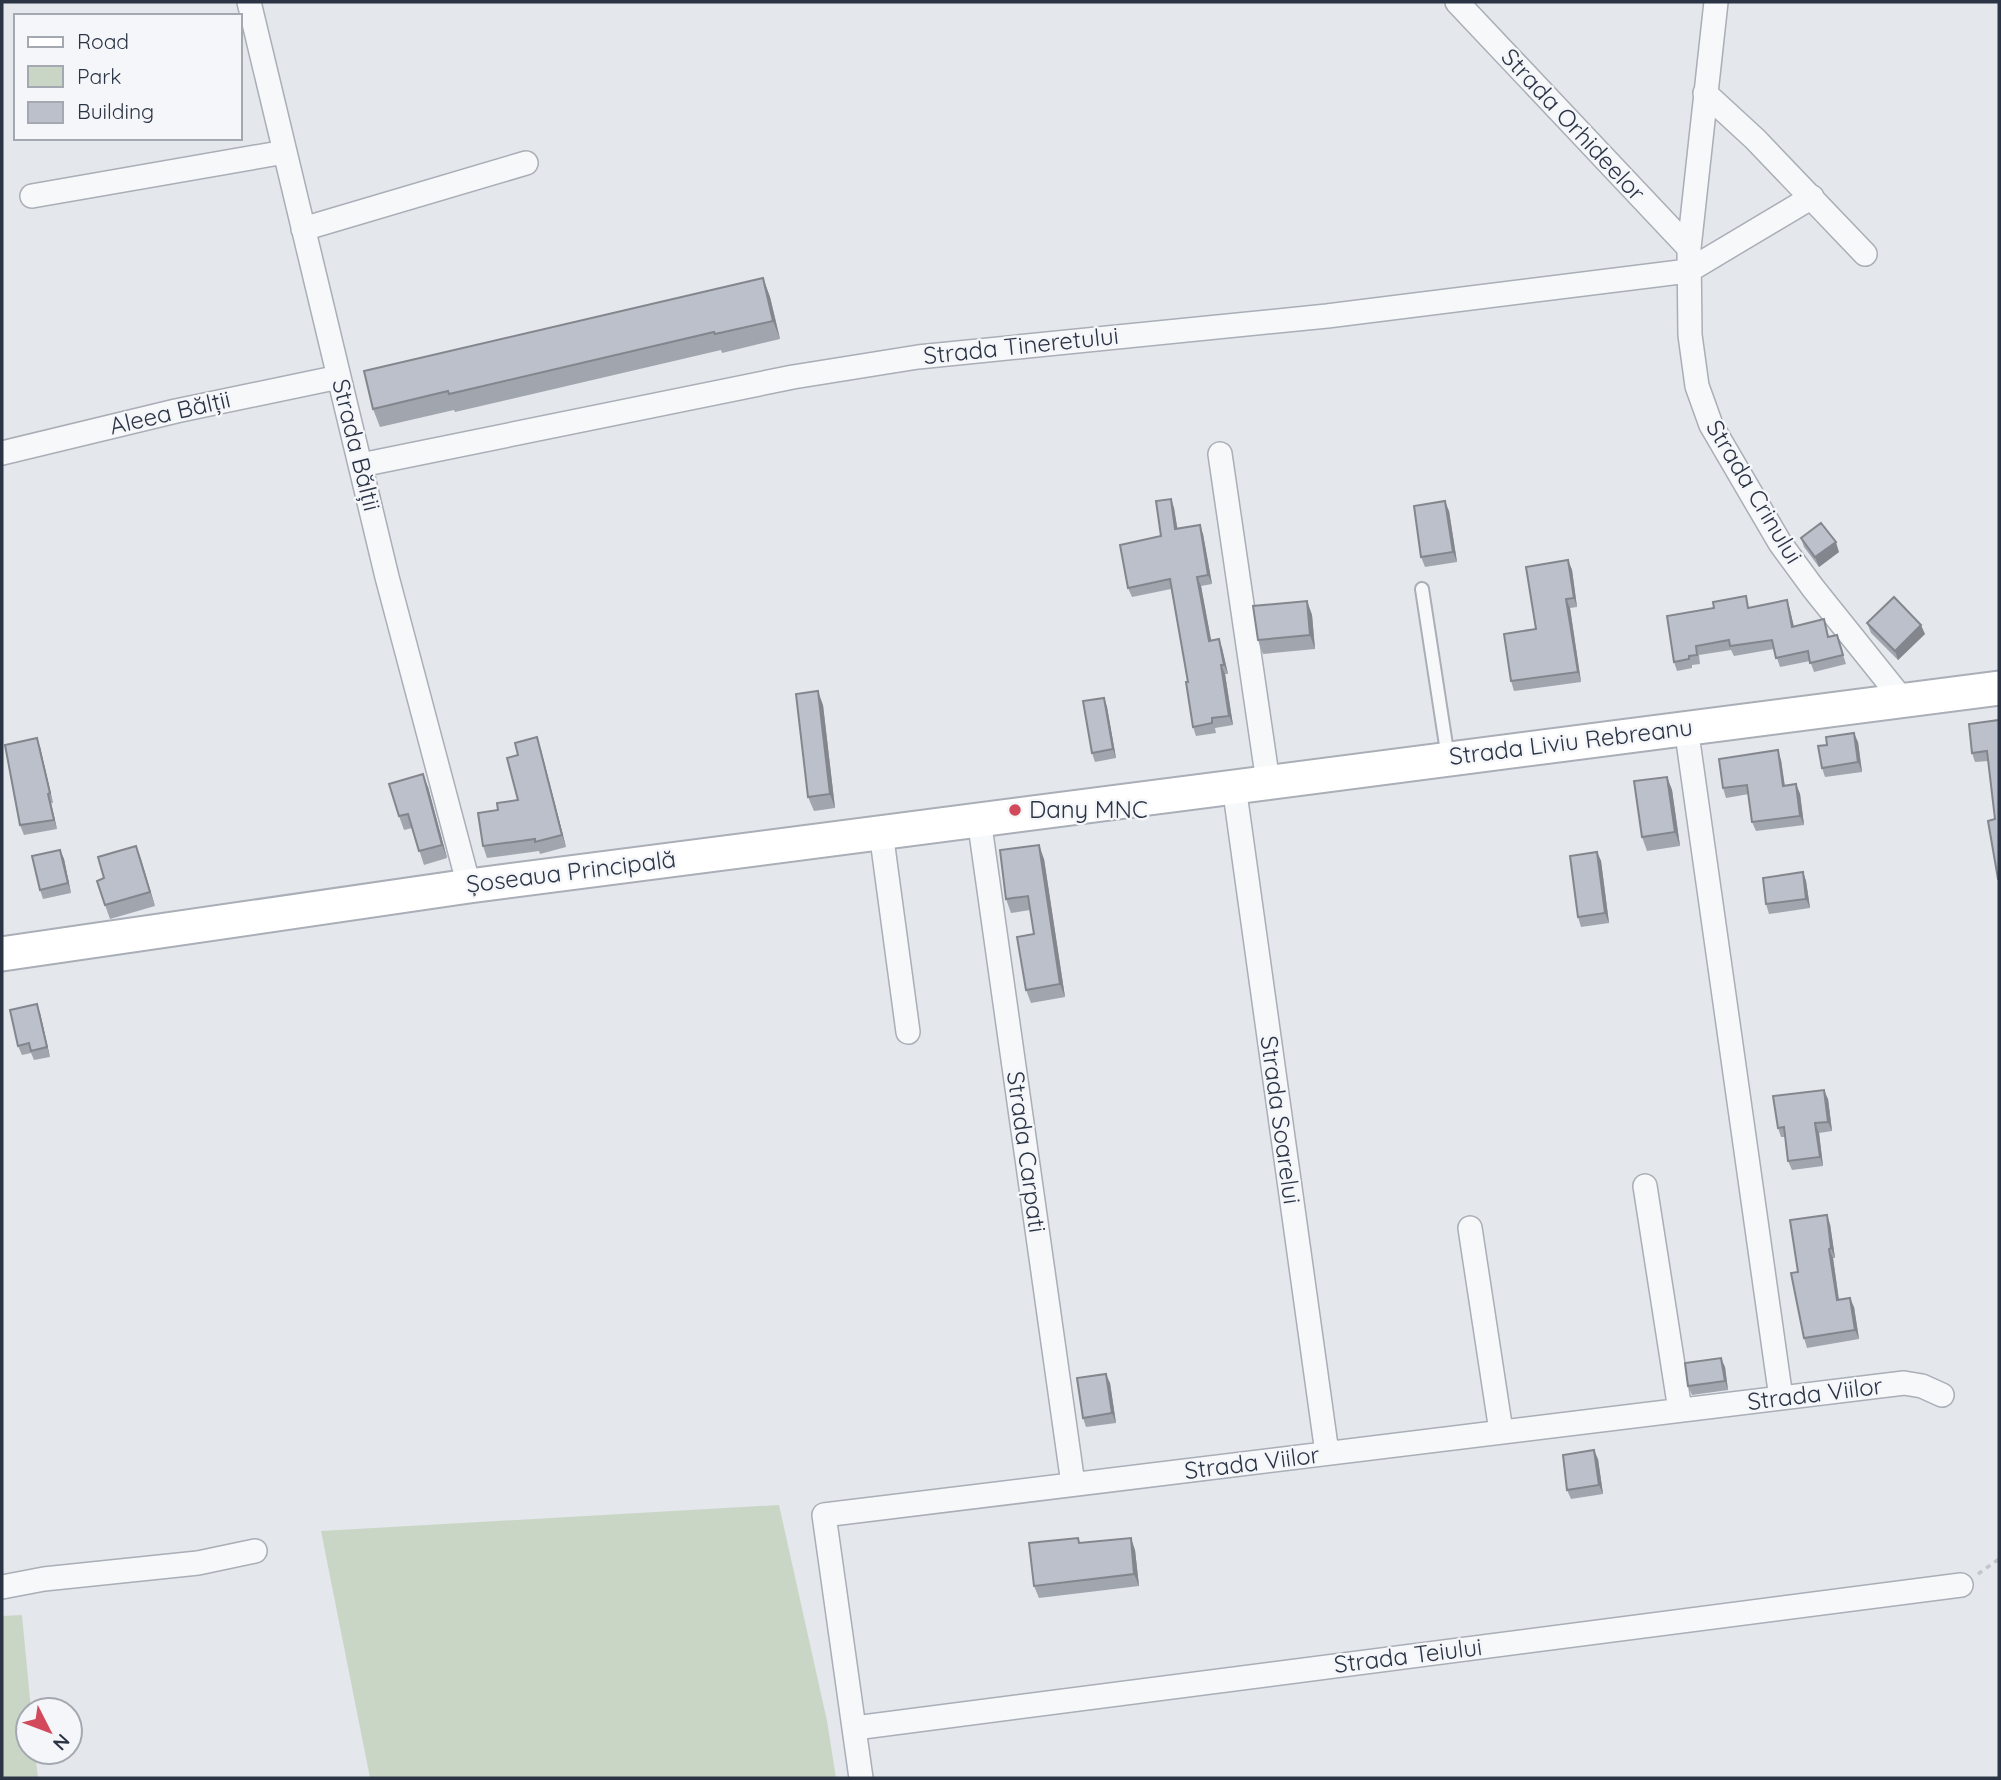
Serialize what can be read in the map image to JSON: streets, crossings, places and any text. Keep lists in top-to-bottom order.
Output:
{
  "streets": {
    "main road": ["Strada Liviu Rebreanu", "Șoseaua Principală"],
    "street": [
      "Strada Orhideelor",
      "Strada Tineretului",
      "Aleea Bălții",
      "Strada Bălții",
      "Strada Crinului",
      "Strada Soarelui",
      "Strada Carpati",
      "Strada Viilor",
      "Strada Teiului"
    ]
  },
  "crossings": [
    ["Strada Orhideelor", "Strada Crinului"],
    ["Strada Tineretului", "Strada Bălții"],
    ["Strada Tineretului", "Strada Crinului"],
    ["Aleea Bălții", "Strada Bălții"],
    ["Strada Bălții", "Șoseaua Principală"],
    ["Strada Crinului", "Strada Liviu Rebreanu"],
    ["Strada Liviu Rebreanu", "Șoseaua Principală"],
    ["Strada Liviu Rebreanu", "Strada Soarelui"],
    ["Șoseaua Principală", "Strada Carpati"],
    ["Strada Soarelui", "Strada Viilor"],
    ["Strada Carpati", "Strada Viilor"],
    ["Strada Viilor", "Strada Teiului"]
  ],
  "places": ["Dany MNC"],
  "legend": ["Road", "Park", "Building"],
  "north": "bottom right"
}
